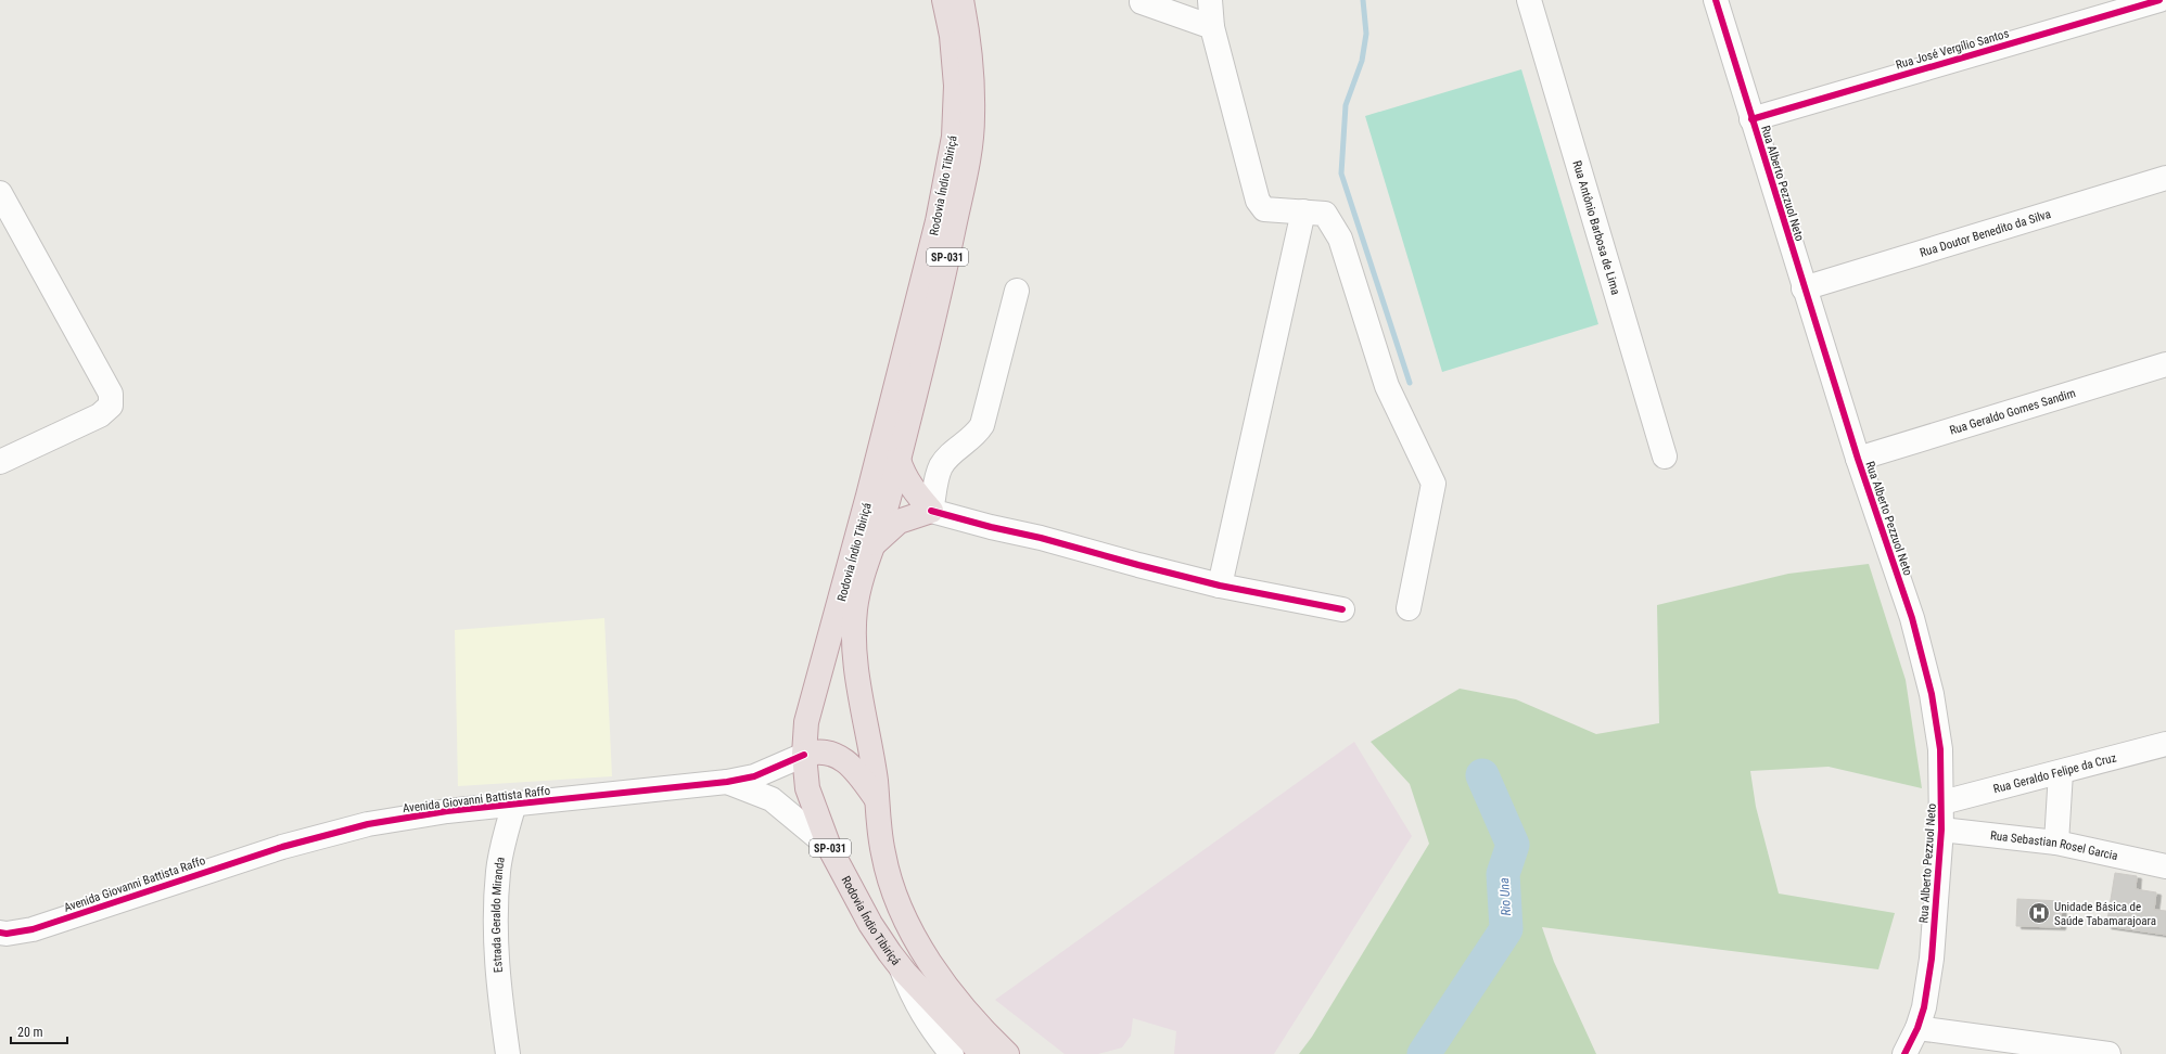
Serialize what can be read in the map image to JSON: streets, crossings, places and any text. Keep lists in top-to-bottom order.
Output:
{
  "streets": {
    "highway": ["Rodovia Índio Tibiriçá", "SP-031"],
    "street": [
      "Rua José Vergílio Santos",
      "Rua Alberto Pezzuol Neto",
      "Rua Antônio Barbosa de Lima",
      "Rua Doutor Benedito da Silva",
      "Rua Geraldo Gomes Sandim",
      "Rua Geraldo Felipe da Cruz",
      "Avenida Giovanni Battista Raffo",
      "Rua Sebastian Rosel Garcia",
      "Estrada Geraldo Miranda"
    ]
  },
  "crossings": [
    ["Rua José Vergílio Santos", "Rua Alberto Pezzuol Neto"],
    ["Rua Alberto Pezzuol Neto", "Rua Doutor Benedito da Silva"],
    ["Rua Alberto Pezzuol Neto", "Rua Geraldo Gomes Sandim"],
    ["Rua Alberto Pezzuol Neto", "Rua Geraldo Felipe da Cruz"],
    ["Rua Alberto Pezzuol Neto", "Rua Sebastian Rosel Garcia"],
    ["Rodovia Índio Tibiriçá", "Avenida Giovanni Battista Raffo"],
    ["Avenida Giovanni Battista Raffo", "Estrada Geraldo Miranda"]
  ],
  "water": ["Rio Una"],
  "places": {
    "hospital": ["Unidade Básica de Saúde Tabamarajoara"]
  },
  "scale_bar": "20 m"
}
